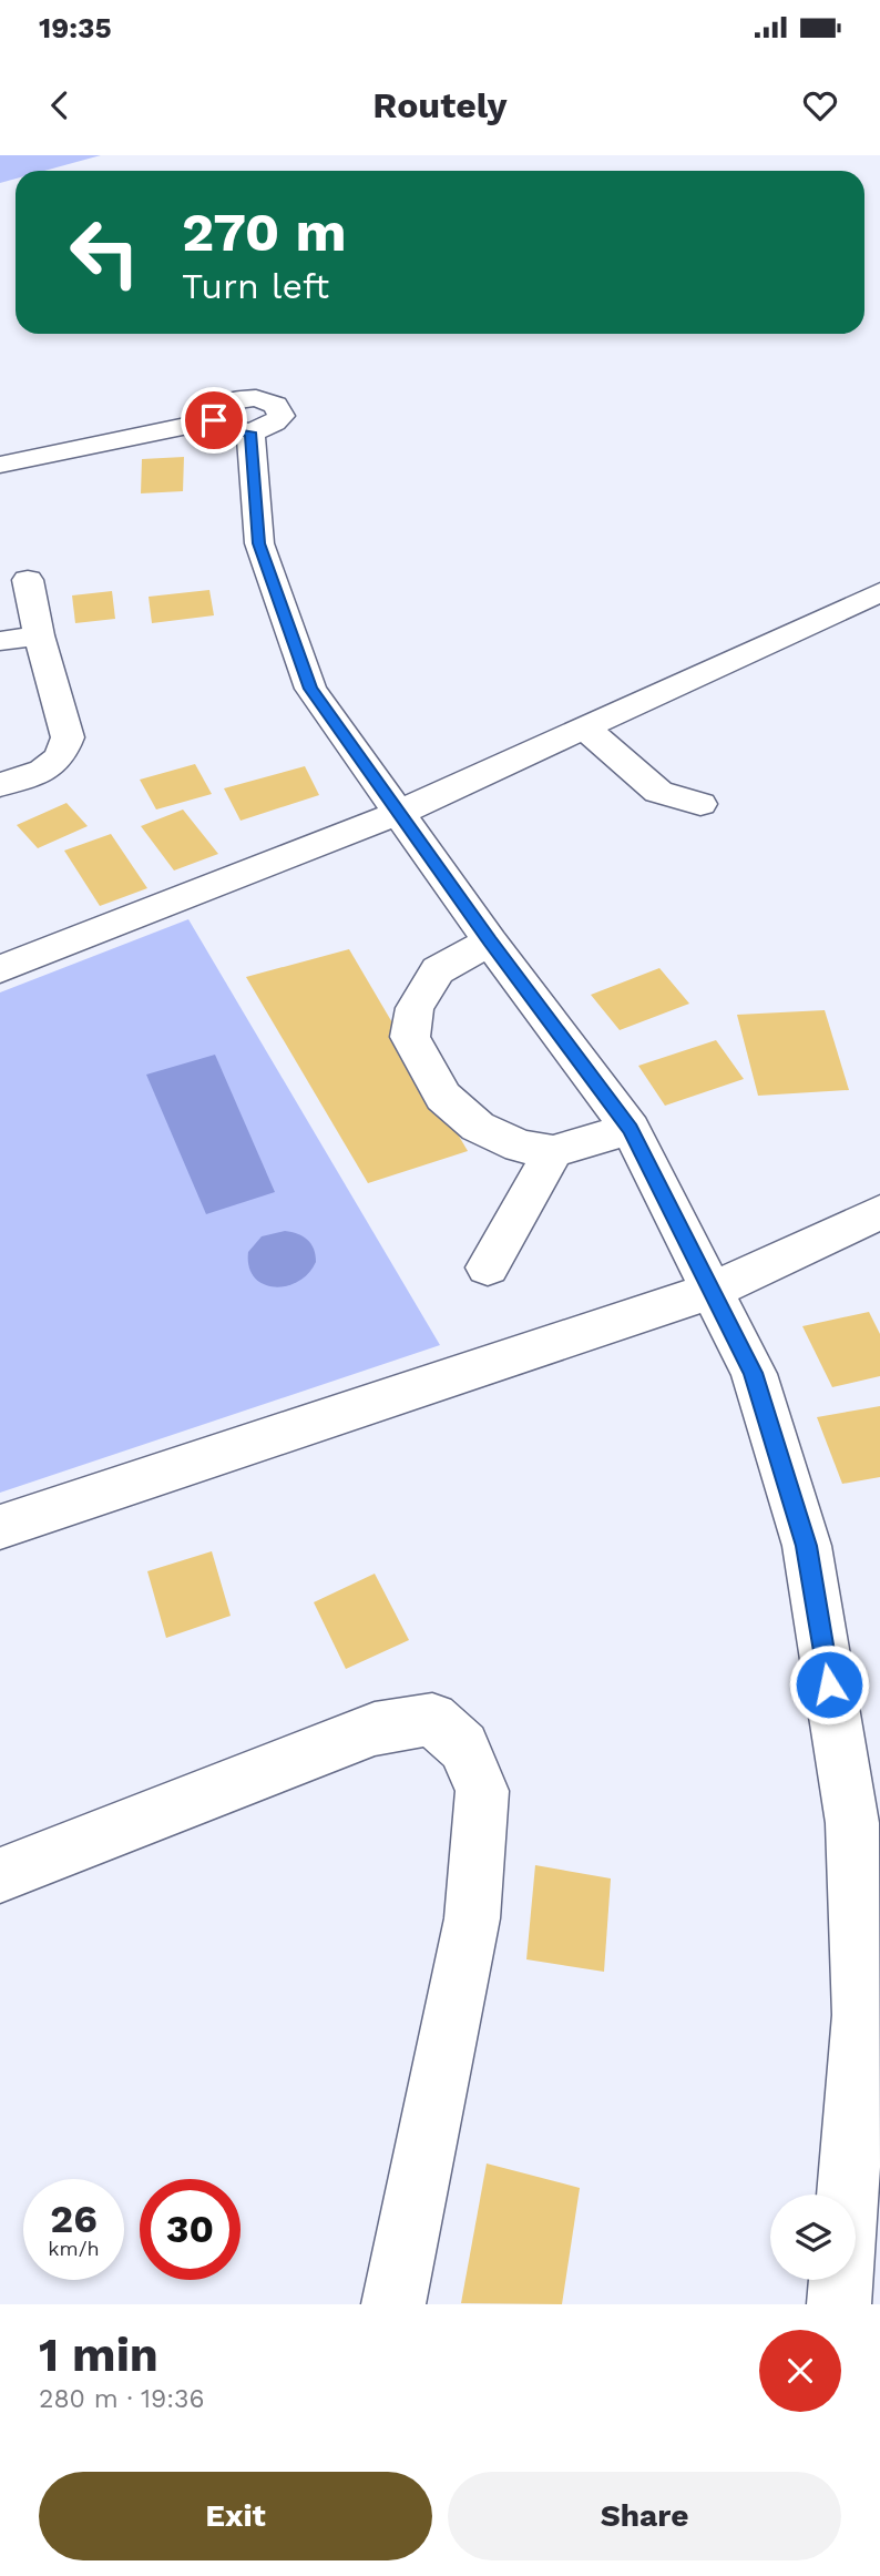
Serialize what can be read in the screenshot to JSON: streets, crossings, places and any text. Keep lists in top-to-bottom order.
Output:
{
  "page": {
    "status": "19:35",
    "header": "Routely",
    "turn": ["270 m", "Turn left"],
    "speed": "26 km/h",
    "limit": "30",
    "heading": ["1 min", "280 m · 19:36"],
    "buttons": ["Exit", "Share"]
  }
}
